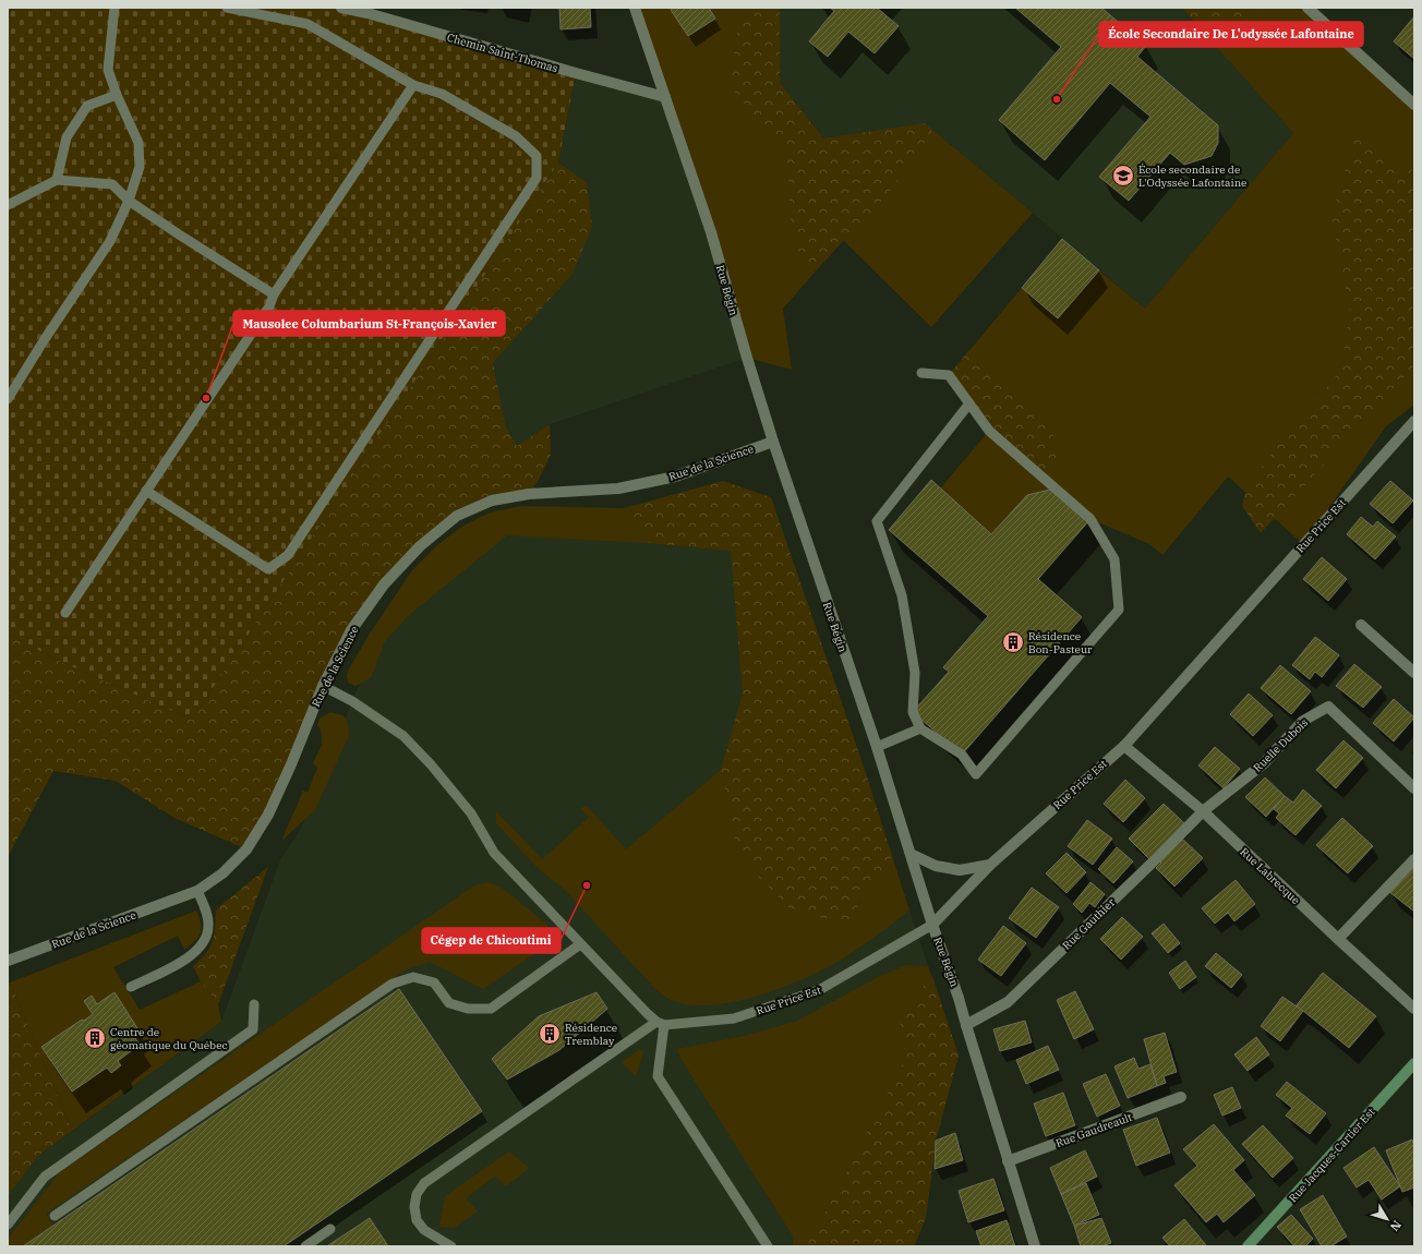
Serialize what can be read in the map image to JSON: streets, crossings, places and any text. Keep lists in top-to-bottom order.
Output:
{
  "streets": {
    "main road": ["Rue Jacques-Cartier Est"],
    "street": [
      "Chemin Saint-Thomas",
      "Rue Bégin",
      "Rue de la Science",
      "Rue Price Est",
      "Ruelle Dubois",
      "Rue Labrecque",
      "Rue Gauthier",
      "Rue Gaudreault"
    ]
  },
  "crossings": [
    ["Chemin Saint-Thomas", "Rue Bégin"],
    ["Rue Bégin", "Rue de la Science"],
    ["Rue Bégin", "Rue Price Est"],
    ["Rue Bégin", "Rue Gauthier"],
    ["Rue Bégin", "Rue Gaudreault"],
    ["Rue Price Est", "Rue Labrecque"],
    ["Ruelle Dubois", "Rue Labrecque"],
    ["Ruelle Dubois", "Rue Gauthier"],
    ["Rue Labrecque", "Rue Gauthier"]
  ],
  "places": {
    "other": ["École Secondaire De L'odyssée Lafontaine", "Mausolee Columbarium St-François-Xavier", "Cégep de Chicoutimi"],
    "school or university": ["École secondaire de L'Odyssée Lafontaine"],
    "building": ["Résidence Bon-Pasteur", "Résidence Tremblay", "Centre de géomatique du Québec"]
  },
  "north": "bottom right"
}
